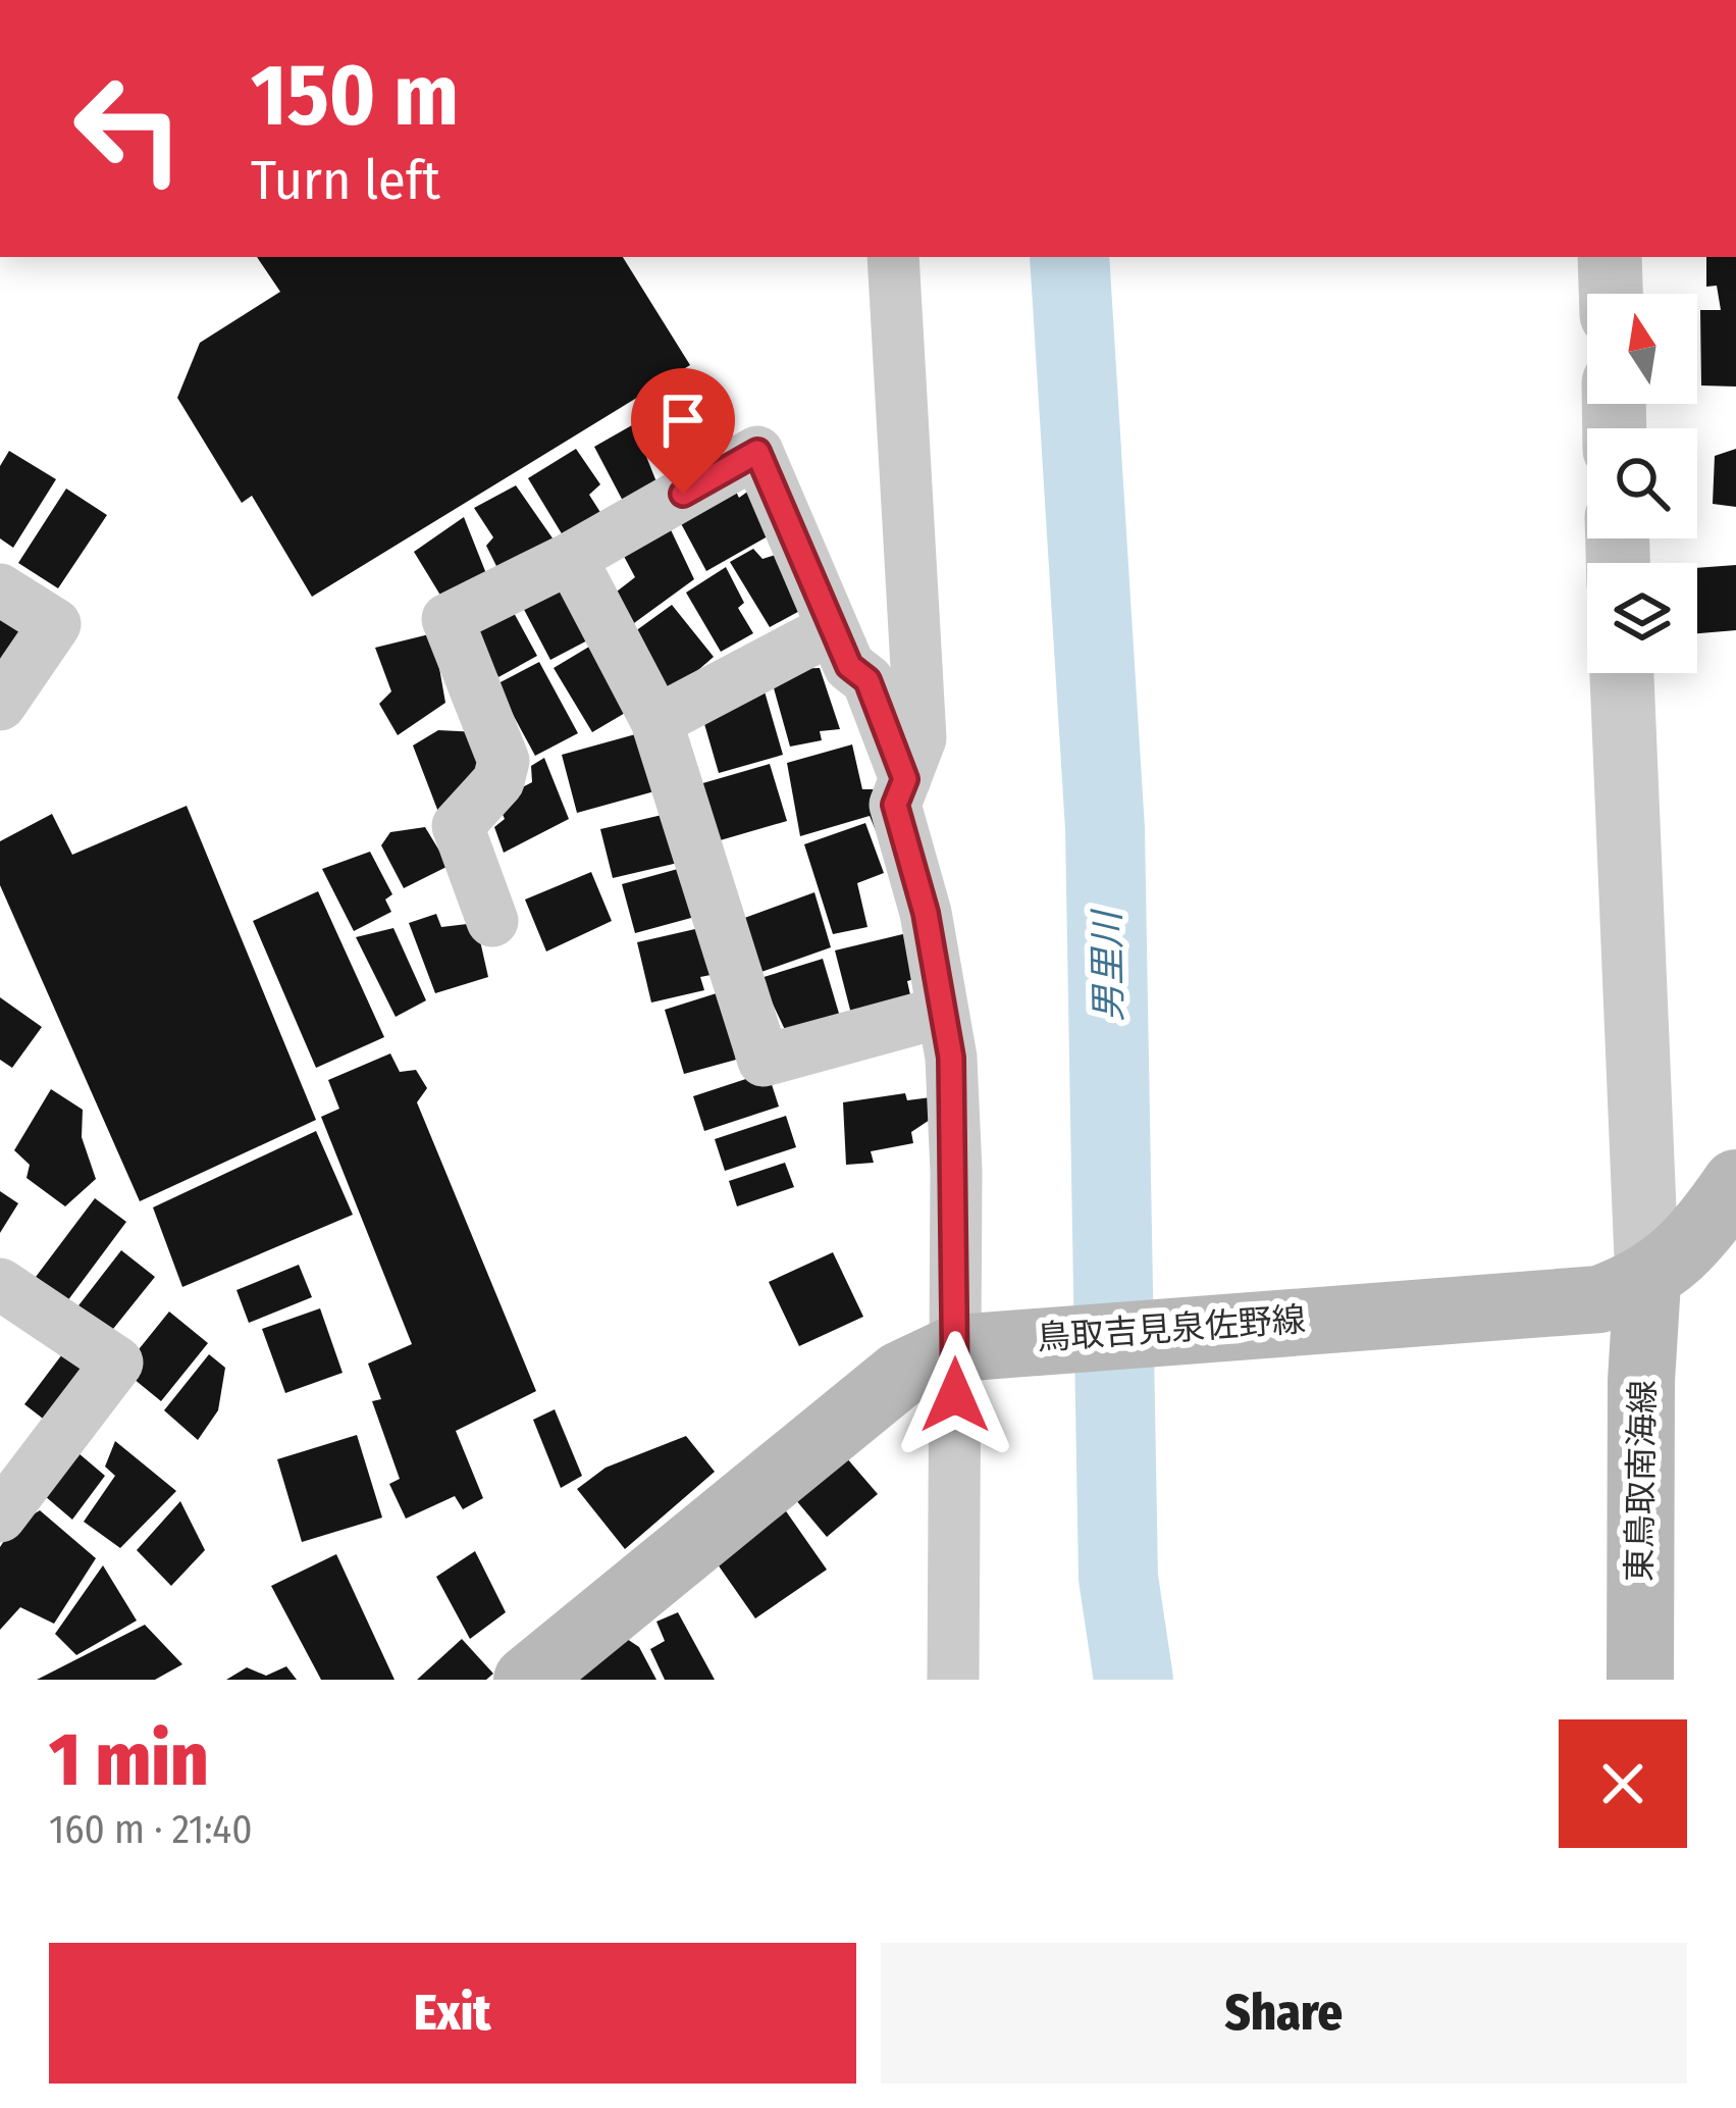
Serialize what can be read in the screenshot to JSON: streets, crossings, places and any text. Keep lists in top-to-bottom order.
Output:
{
  "streets": {
    "main road": ["鳥取吉見泉佐野線", "東鳥取南海線"]
  },
  "crossings": [
    ["鳥取吉見泉佐野線", "東鳥取南海線"]
  ],
  "water": ["男里川"],
  "north": "top",
  "page": {
    "turn": ["150 m", "Turn left"],
    "heading": ["1 min", "160 m · 21:40"],
    "buttons": ["Exit", "Share"]
  }
}
